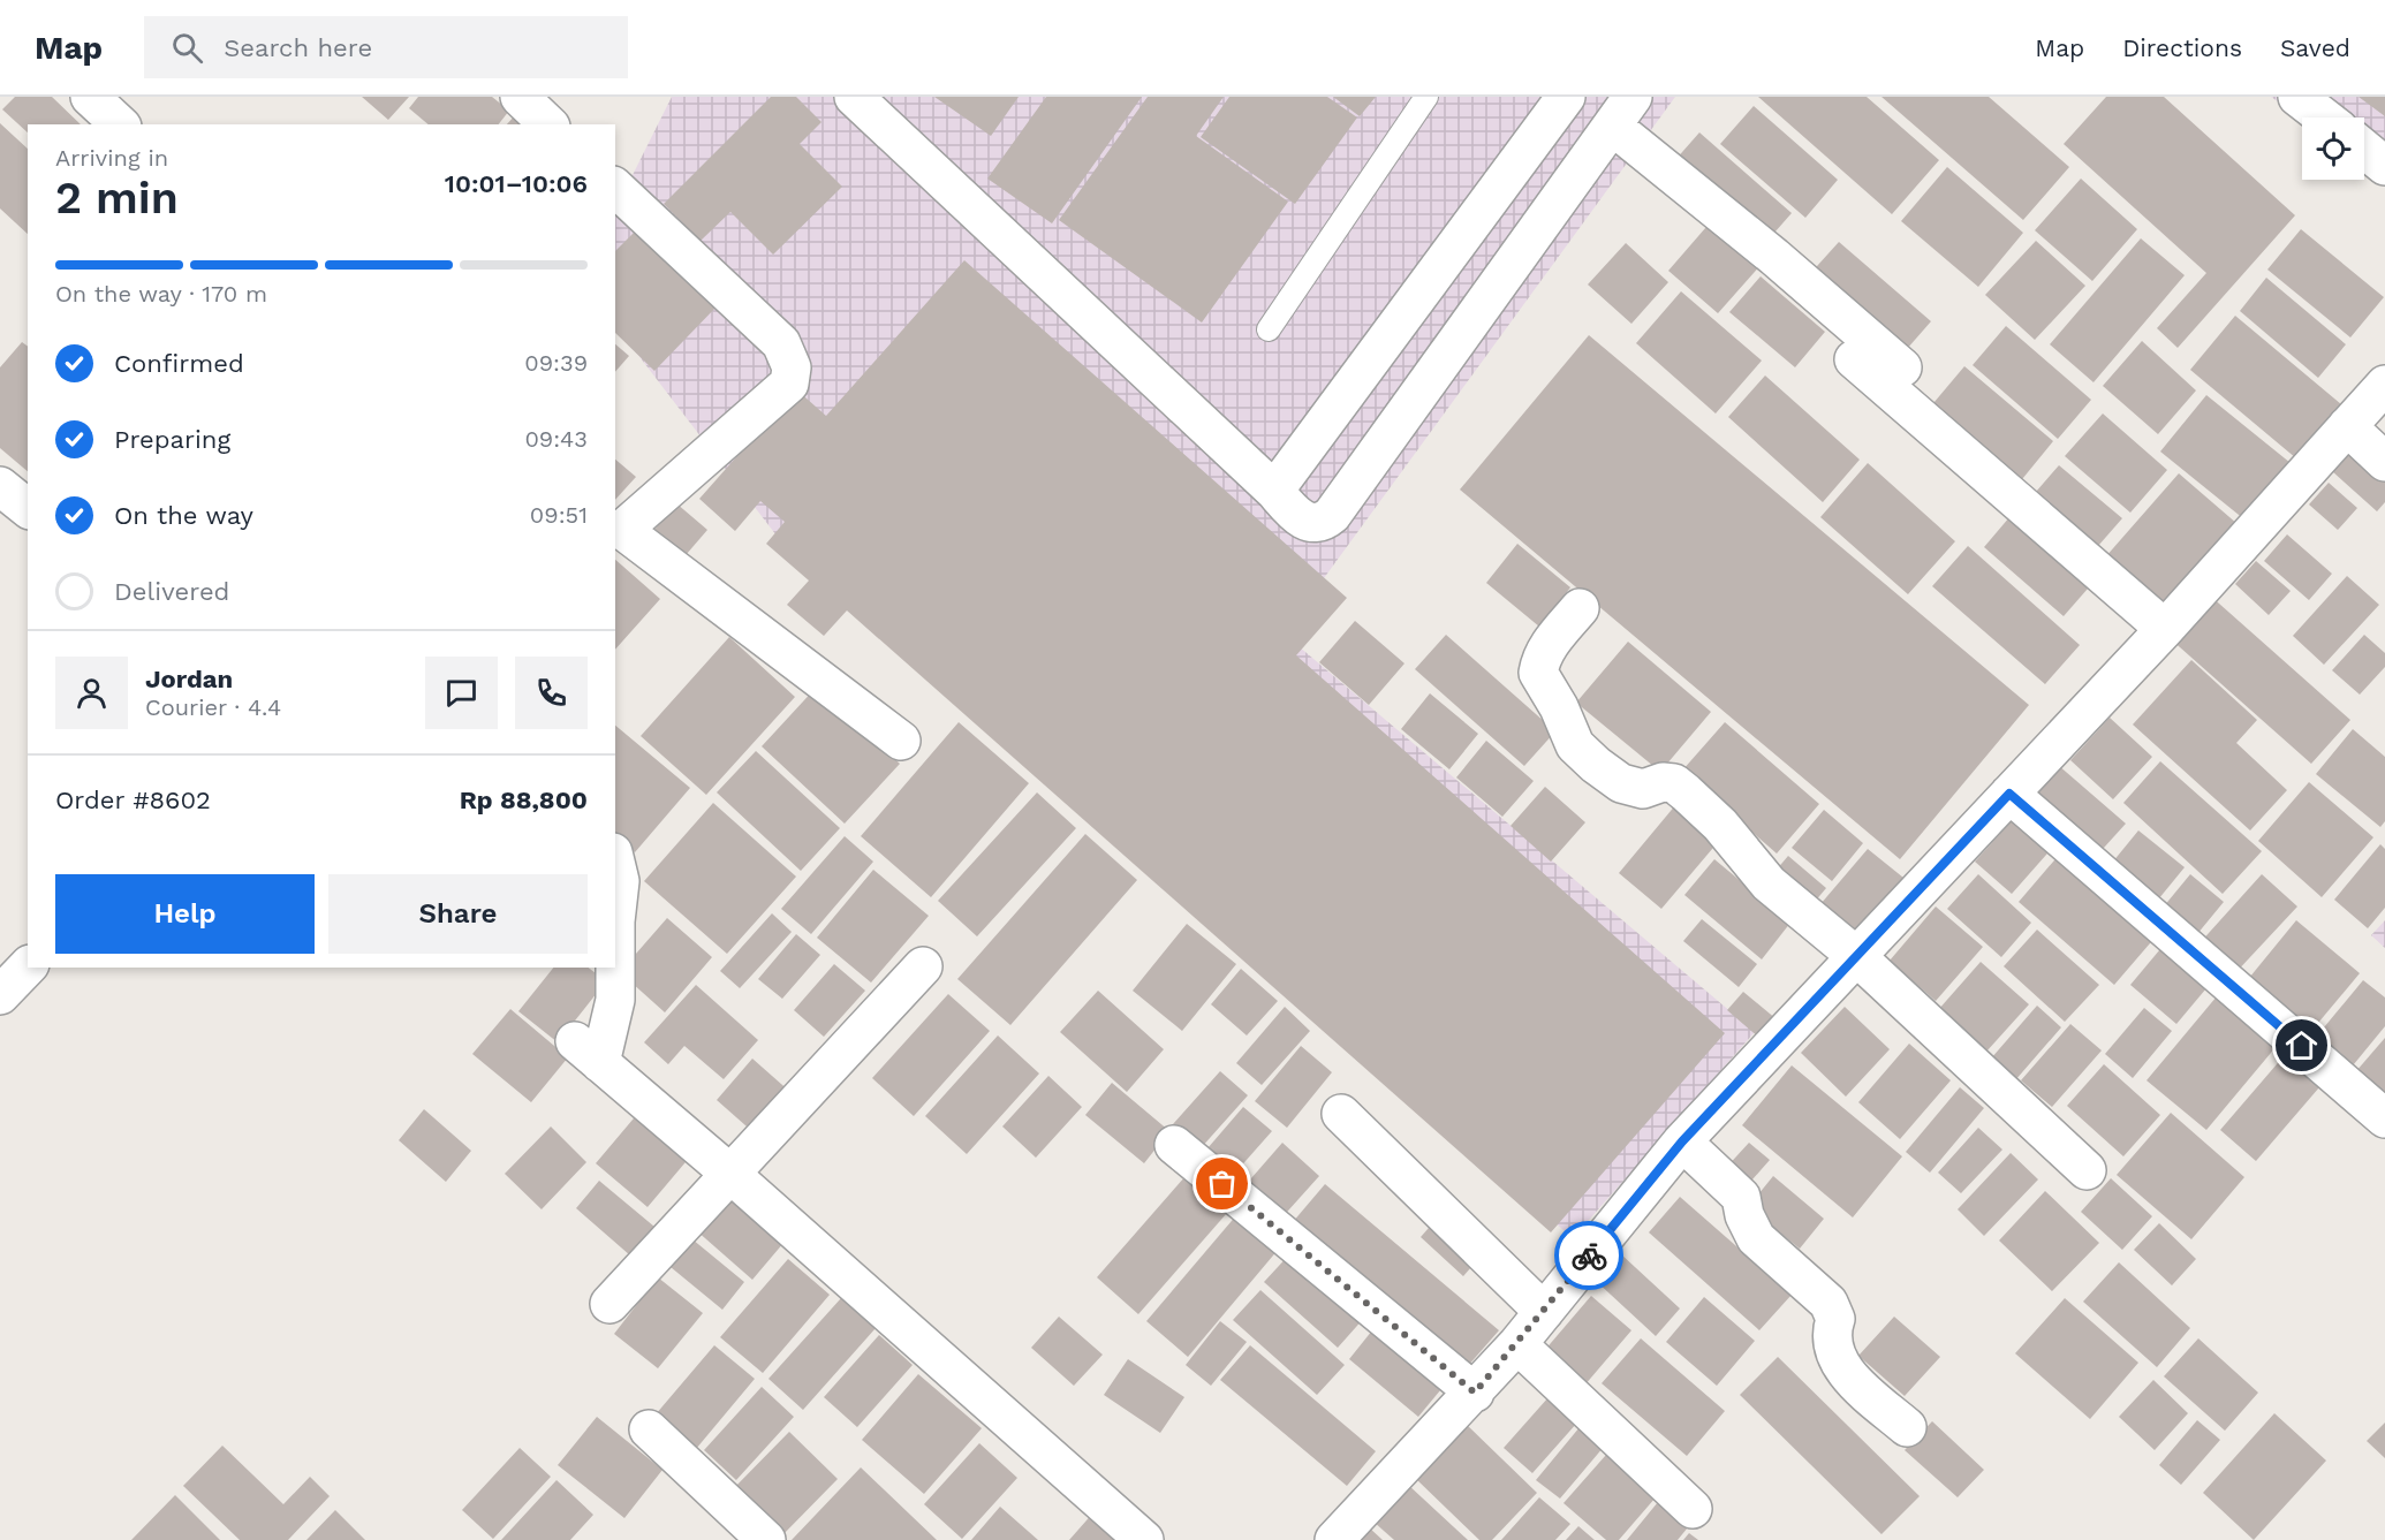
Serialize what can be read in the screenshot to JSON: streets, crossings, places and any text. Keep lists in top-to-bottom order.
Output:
{
  "page": {
    "header": "Map",
    "search": "Search here",
    "nav": ["Map", "Directions", "Saved"],
    "heading": ["2 min", "Arriving in", "10:01–10:06"],
    "panel": [
      "Jordan",
      "Courier · 4.4",
      "Order #8602",
      "Rp 88,800"
    ],
    "bar": "On the way · 170 m",
    "list": [
      ["Confirmed", "09:39"],
      ["Preparing", "09:43"],
      ["On the way", "09:51"],
      "Delivered"
    ],
    "buttons": ["Help", "Share"]
  }
}
